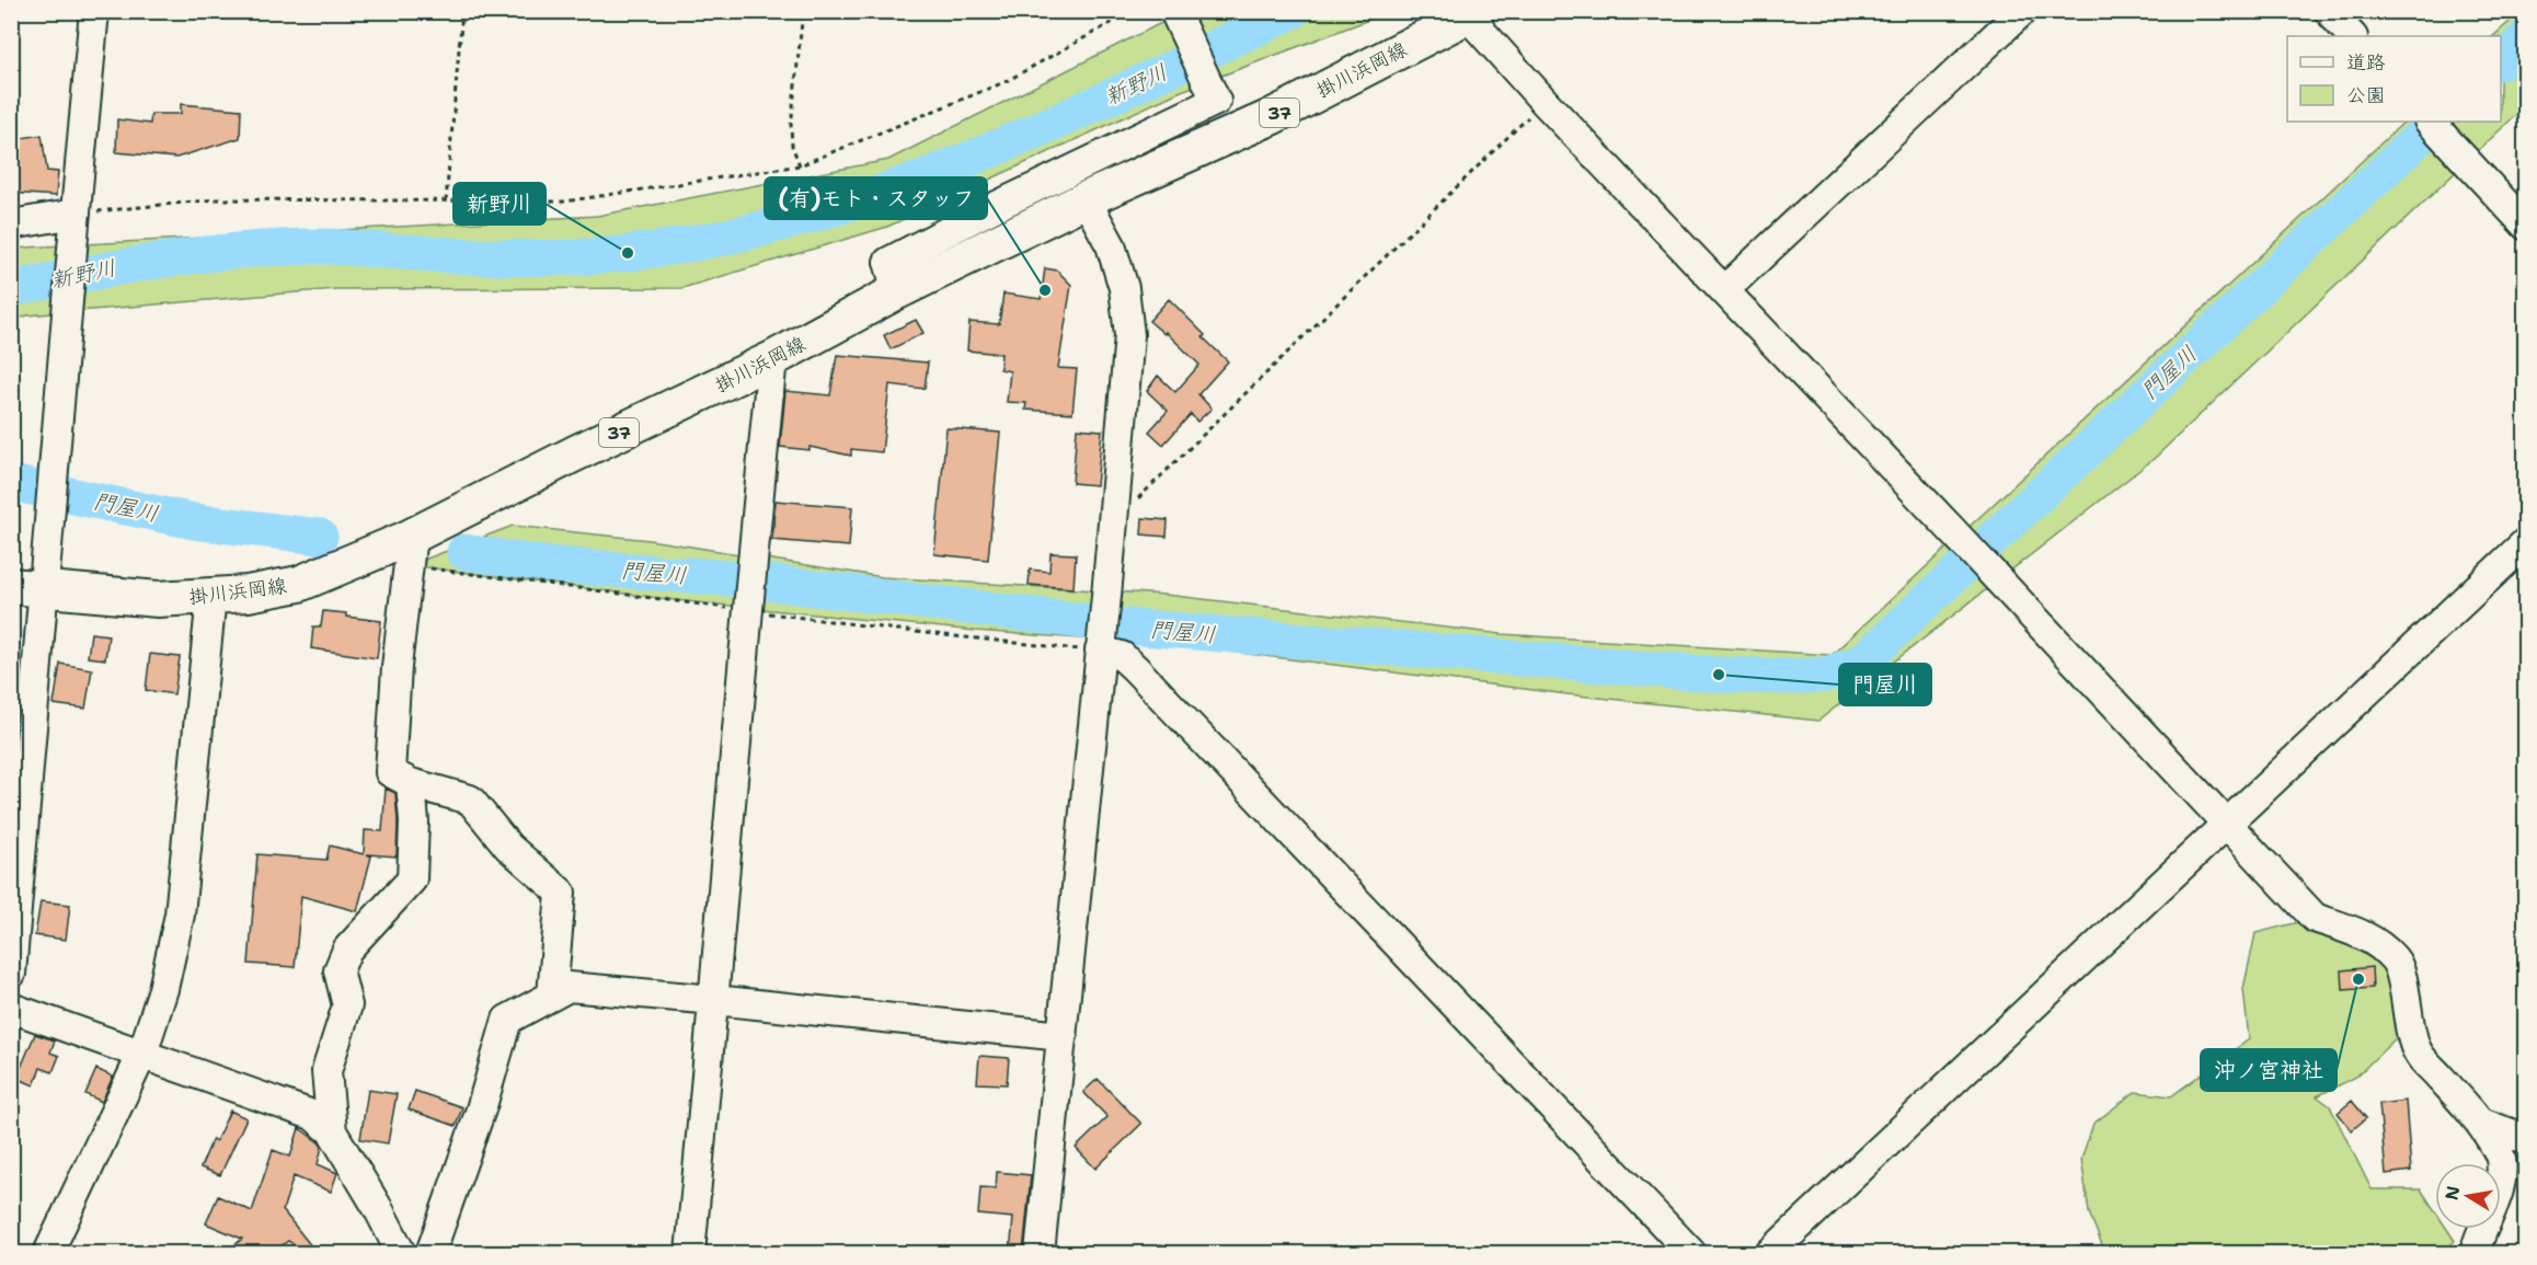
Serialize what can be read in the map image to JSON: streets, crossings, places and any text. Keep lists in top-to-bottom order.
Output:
{
  "streets": {
    "main road": ["掛川浜岡線", "37"]
  },
  "water": ["新野川", "門屋川"],
  "places": [
    "新野川",
    "(有)モト・スタッフ",
    "門屋川",
    "沖ノ宮神社"
  ],
  "legend": ["道路", "公園"],
  "north": "left"
}
